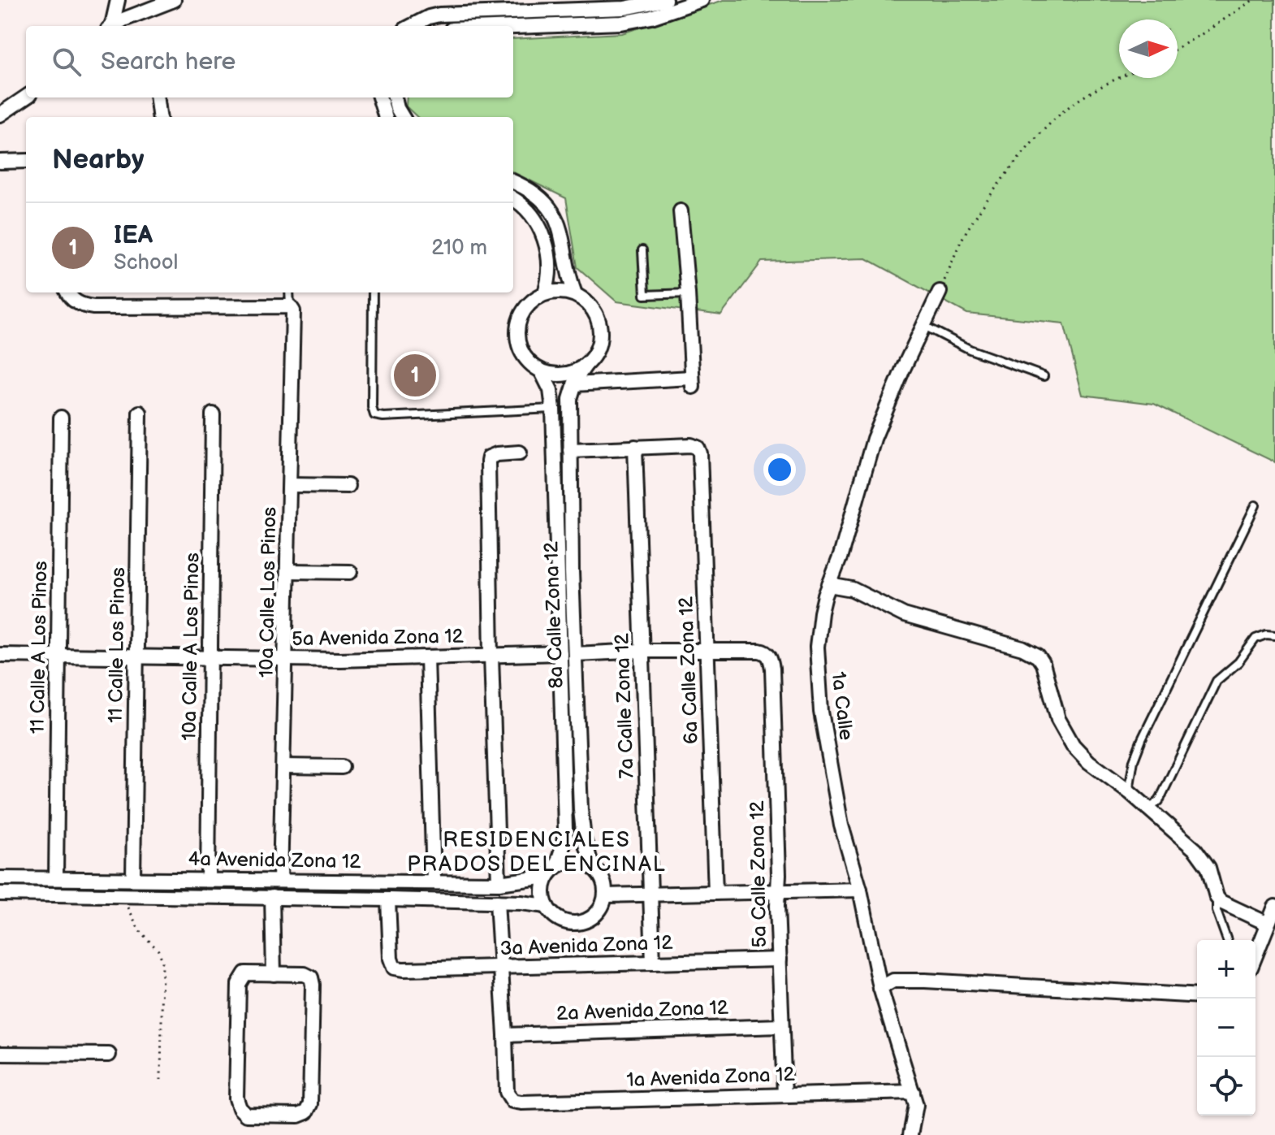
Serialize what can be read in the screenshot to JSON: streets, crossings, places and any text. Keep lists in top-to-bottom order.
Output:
{
  "streets": {
    "street": [
      "10a Calle Los Pinos",
      "8a Calle Zona 12",
      "5a Avenida Zona 12",
      "11 Calle Los Pinos",
      "10a Calle A Los Pinos",
      "11 Calle A Los Pinos",
      "6a Calle Zona 12",
      "7a Calle Zona 12",
      "1a Calle",
      "4a Avenida Zona 12",
      "5a Calle Zona 12",
      "3a Avenida Zona 12",
      "2a Avenida Zona 12",
      "1a Avenida Zona 12"
    ]
  },
  "crossings": [
    ["10a Calle Los Pinos", "5a Avenida Zona 12"],
    ["10a Calle Los Pinos", "4a Avenida Zona 12"],
    ["8a Calle Zona 12", "5a Avenida Zona 12"],
    ["8a Calle Zona 12", "4a Avenida Zona 12"],
    ["5a Avenida Zona 12", "11 Calle Los Pinos"],
    ["5a Avenida Zona 12", "10a Calle A Los Pinos"],
    ["5a Avenida Zona 12", "11 Calle A Los Pinos"],
    ["11 Calle Los Pinos", "4a Avenida Zona 12"],
    ["10a Calle A Los Pinos", "4a Avenida Zona 12"],
    ["11 Calle A Los Pinos", "4a Avenida Zona 12"],
    ["6a Calle Zona 12", "7a Calle Zona 12"],
    ["6a Calle Zona 12", "5a Calle Zona 12"],
    ["7a Calle Zona 12", "3a Avenida Zona 12"],
    ["1a Calle", "1a Avenida Zona 12"],
    ["4a Avenida Zona 12", "3a Avenida Zona 12"],
    ["5a Calle Zona 12", "3a Avenida Zona 12"],
    ["5a Calle Zona 12", "2a Avenida Zona 12"],
    ["5a Calle Zona 12", "1a Avenida Zona 12"],
    ["2a Avenida Zona 12", "1a Avenida Zona 12"]
  ],
  "districts": ["RESIDENCIALES PRADOS DEL ENCINAL"],
  "north": "right",
  "page": {
    "search": "Search here",
    "heading": "Nearby",
    "list": [
      {
        "mark": "1",
        "name": "IEA",
        "note": "School",
        "value": "210 m"
      }
    ],
    "pins": "1",
    "map_buttons": ["+", "−"]
  }
}
